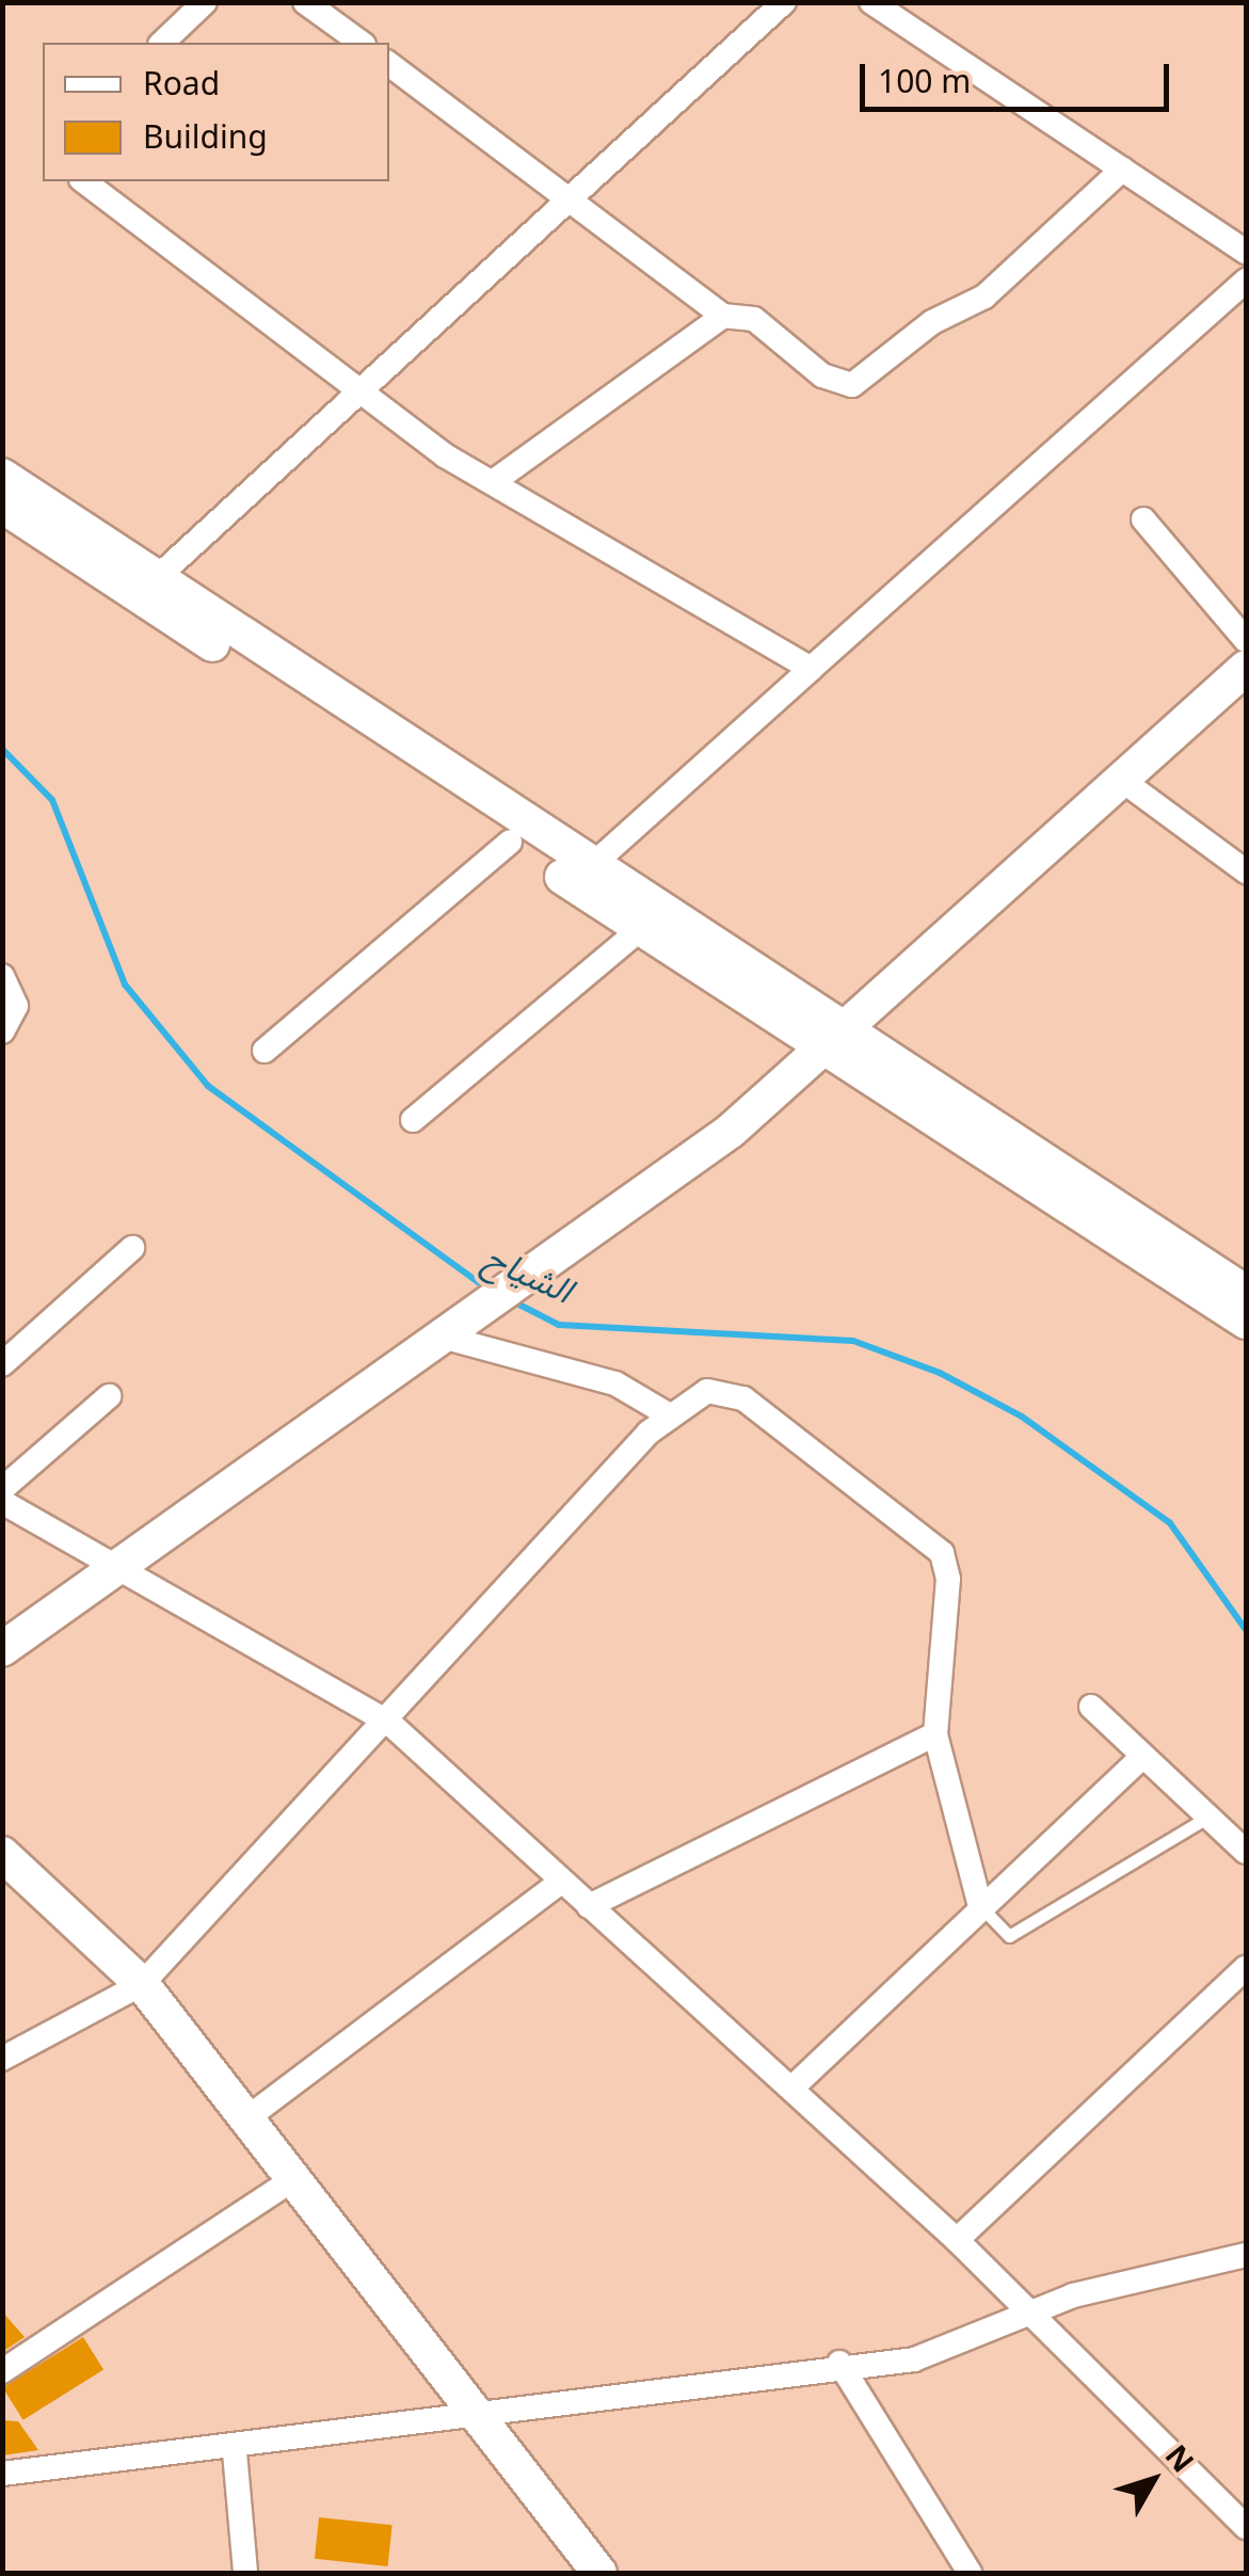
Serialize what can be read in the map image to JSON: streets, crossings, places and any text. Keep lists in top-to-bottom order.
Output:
{
  "water": ["الشياح"],
  "legend": ["Road", "Building"],
  "scale_bar": "100 m",
  "north": "top right"
}
